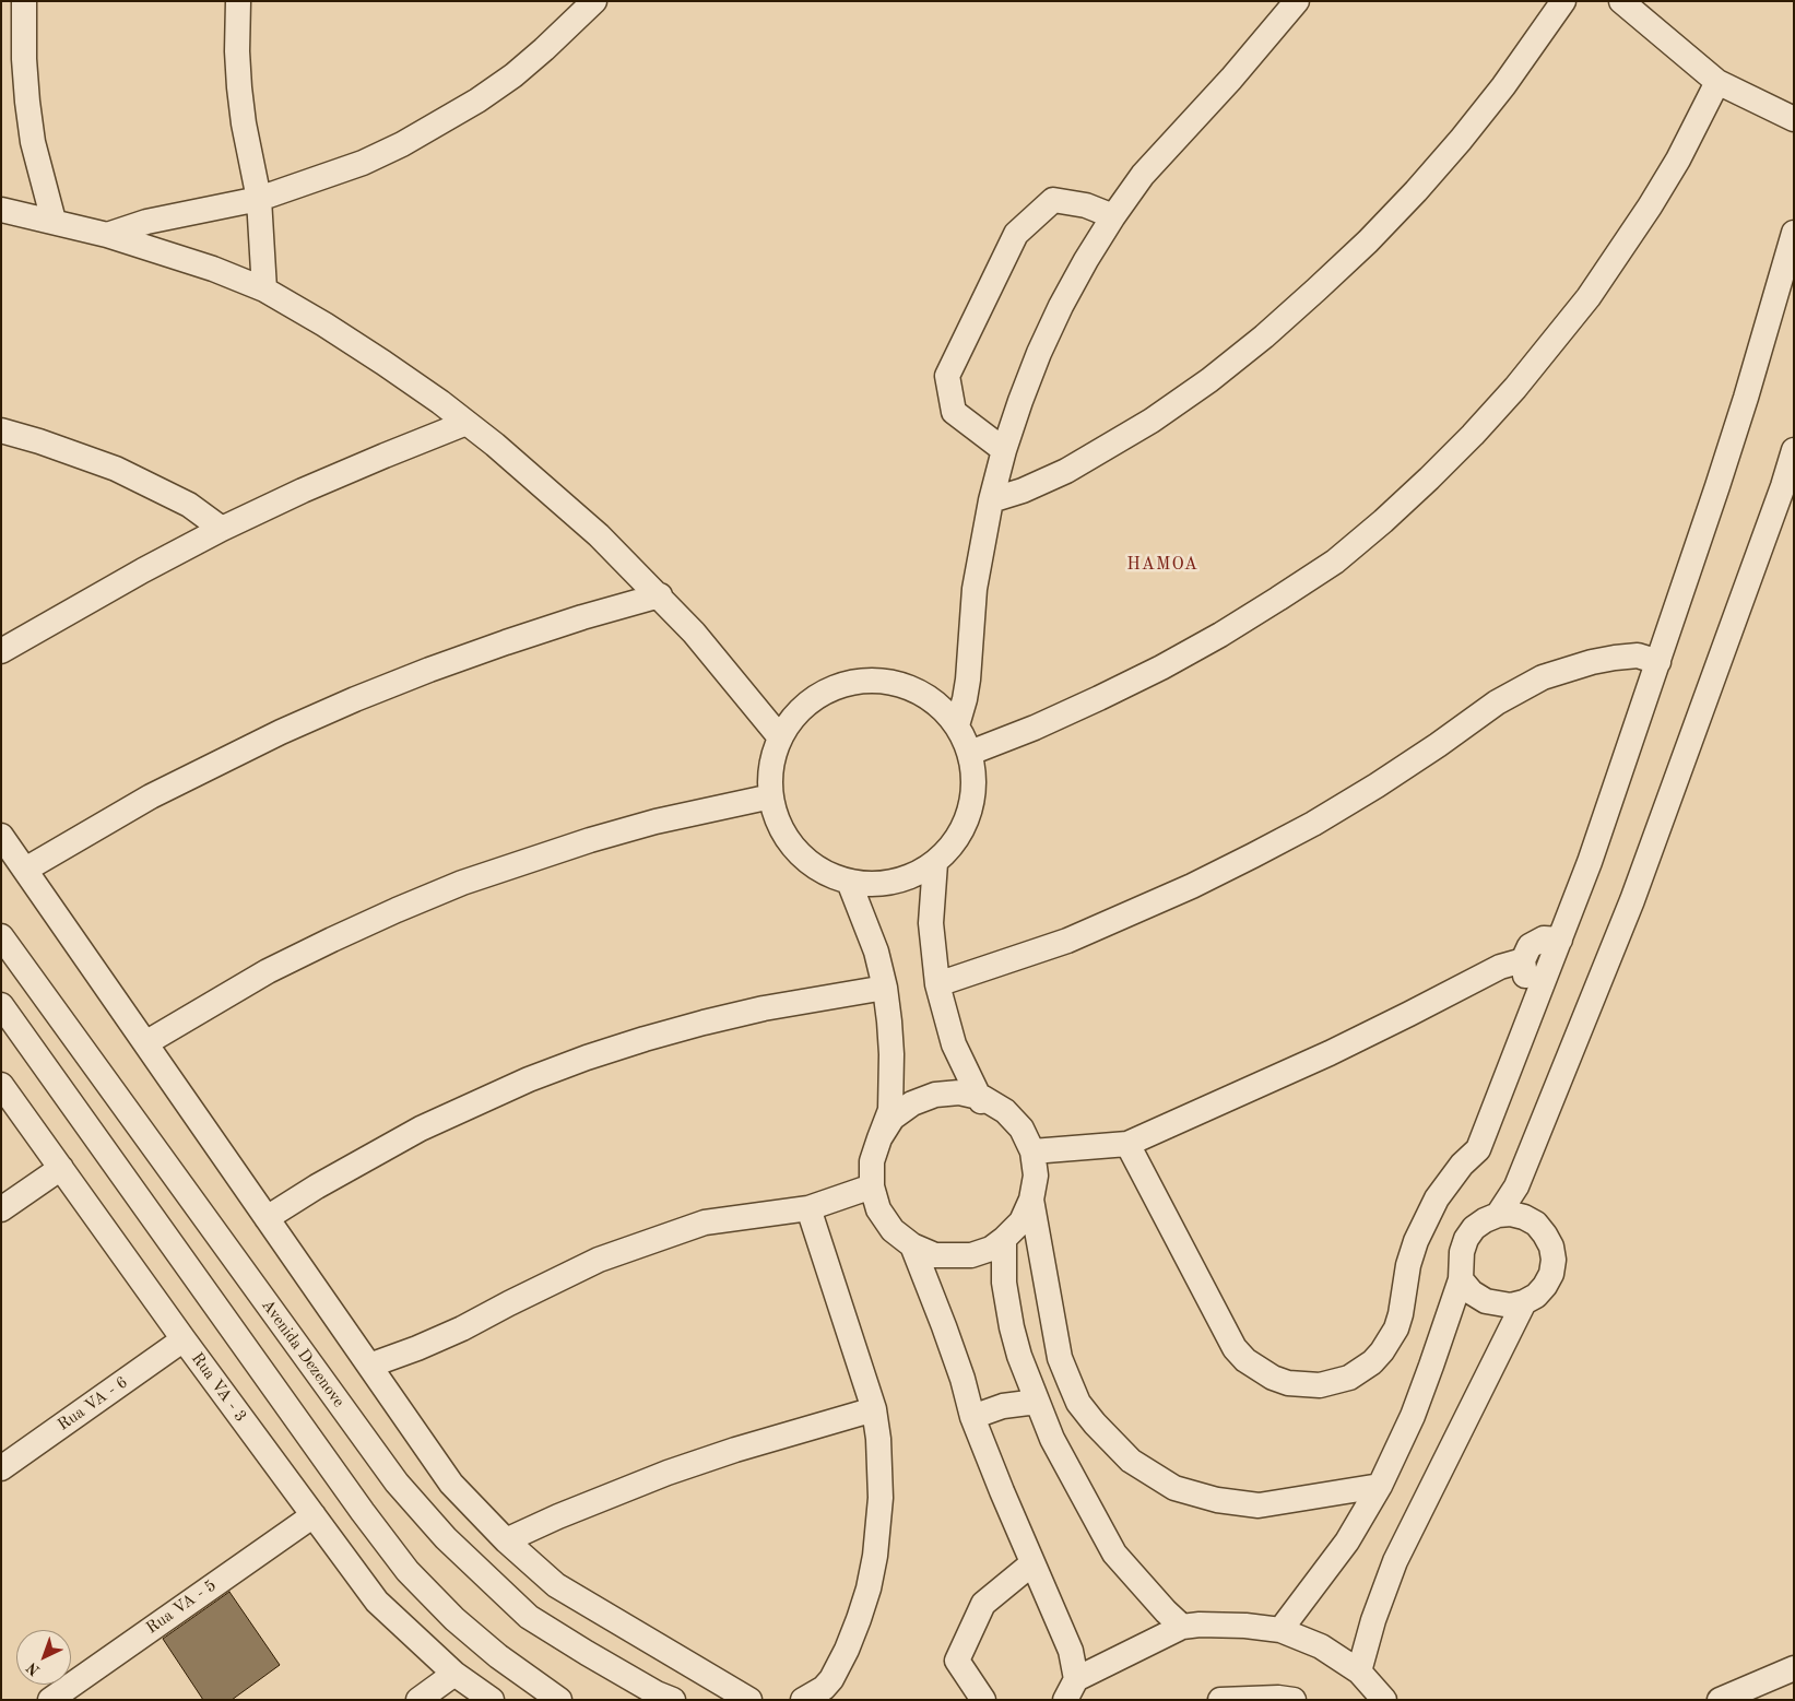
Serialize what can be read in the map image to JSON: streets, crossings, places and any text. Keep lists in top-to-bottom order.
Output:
{
  "streets": {
    "street": [
      "Avenida Dezenove",
      "Rua VA - 3",
      "Rua VA - 6",
      "Rua VA - 5"
    ]
  },
  "crossings": [
    ["Rua VA - 3", "Rua VA - 6"],
    ["Rua VA - 3", "Rua VA - 5"]
  ],
  "districts": ["HAMOA"],
  "north": "bottom left"
}
